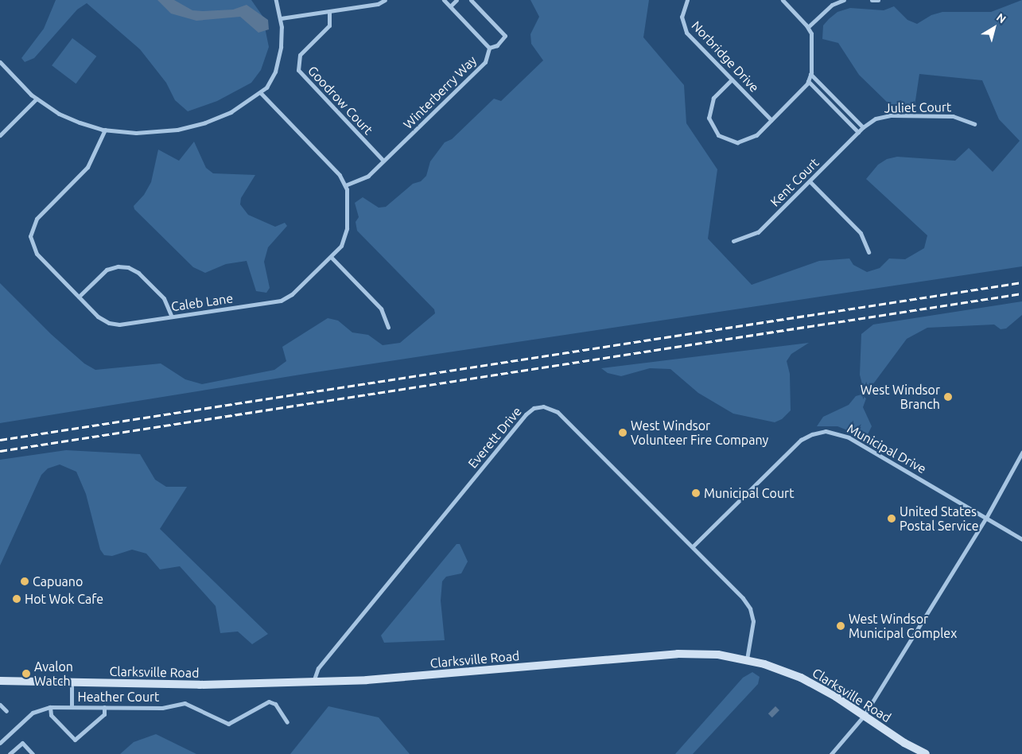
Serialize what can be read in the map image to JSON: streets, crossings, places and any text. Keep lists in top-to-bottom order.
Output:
{
  "streets": {
    "street": [
      "Norbridge Drive",
      "Winterberry Way",
      "Goodrow Court",
      "Juliet Court",
      "Kent Court",
      "Caleb Lane",
      "Everett Drive",
      "Municipal Drive",
      "Clarksville Road",
      "Heather Court"
    ]
  },
  "crossings": [
    ["Winterberry Way", "Goodrow Court"],
    ["Winterberry Way", "Caleb Lane"],
    ["Juliet Court", "Kent Court"],
    ["Everett Drive", "Municipal Drive"],
    ["Everett Drive", "Clarksville Road"]
  ],
  "places": [
    "West Windsor Branch",
    "West Windsor Volunteer Fire Company",
    "Municipal Court",
    "United States Postal Service",
    "Capuano",
    "Hot Wok Cafe",
    "West Windsor Municipal Complex",
    "Avalon Watch"
  ],
  "north": "top right"
}
